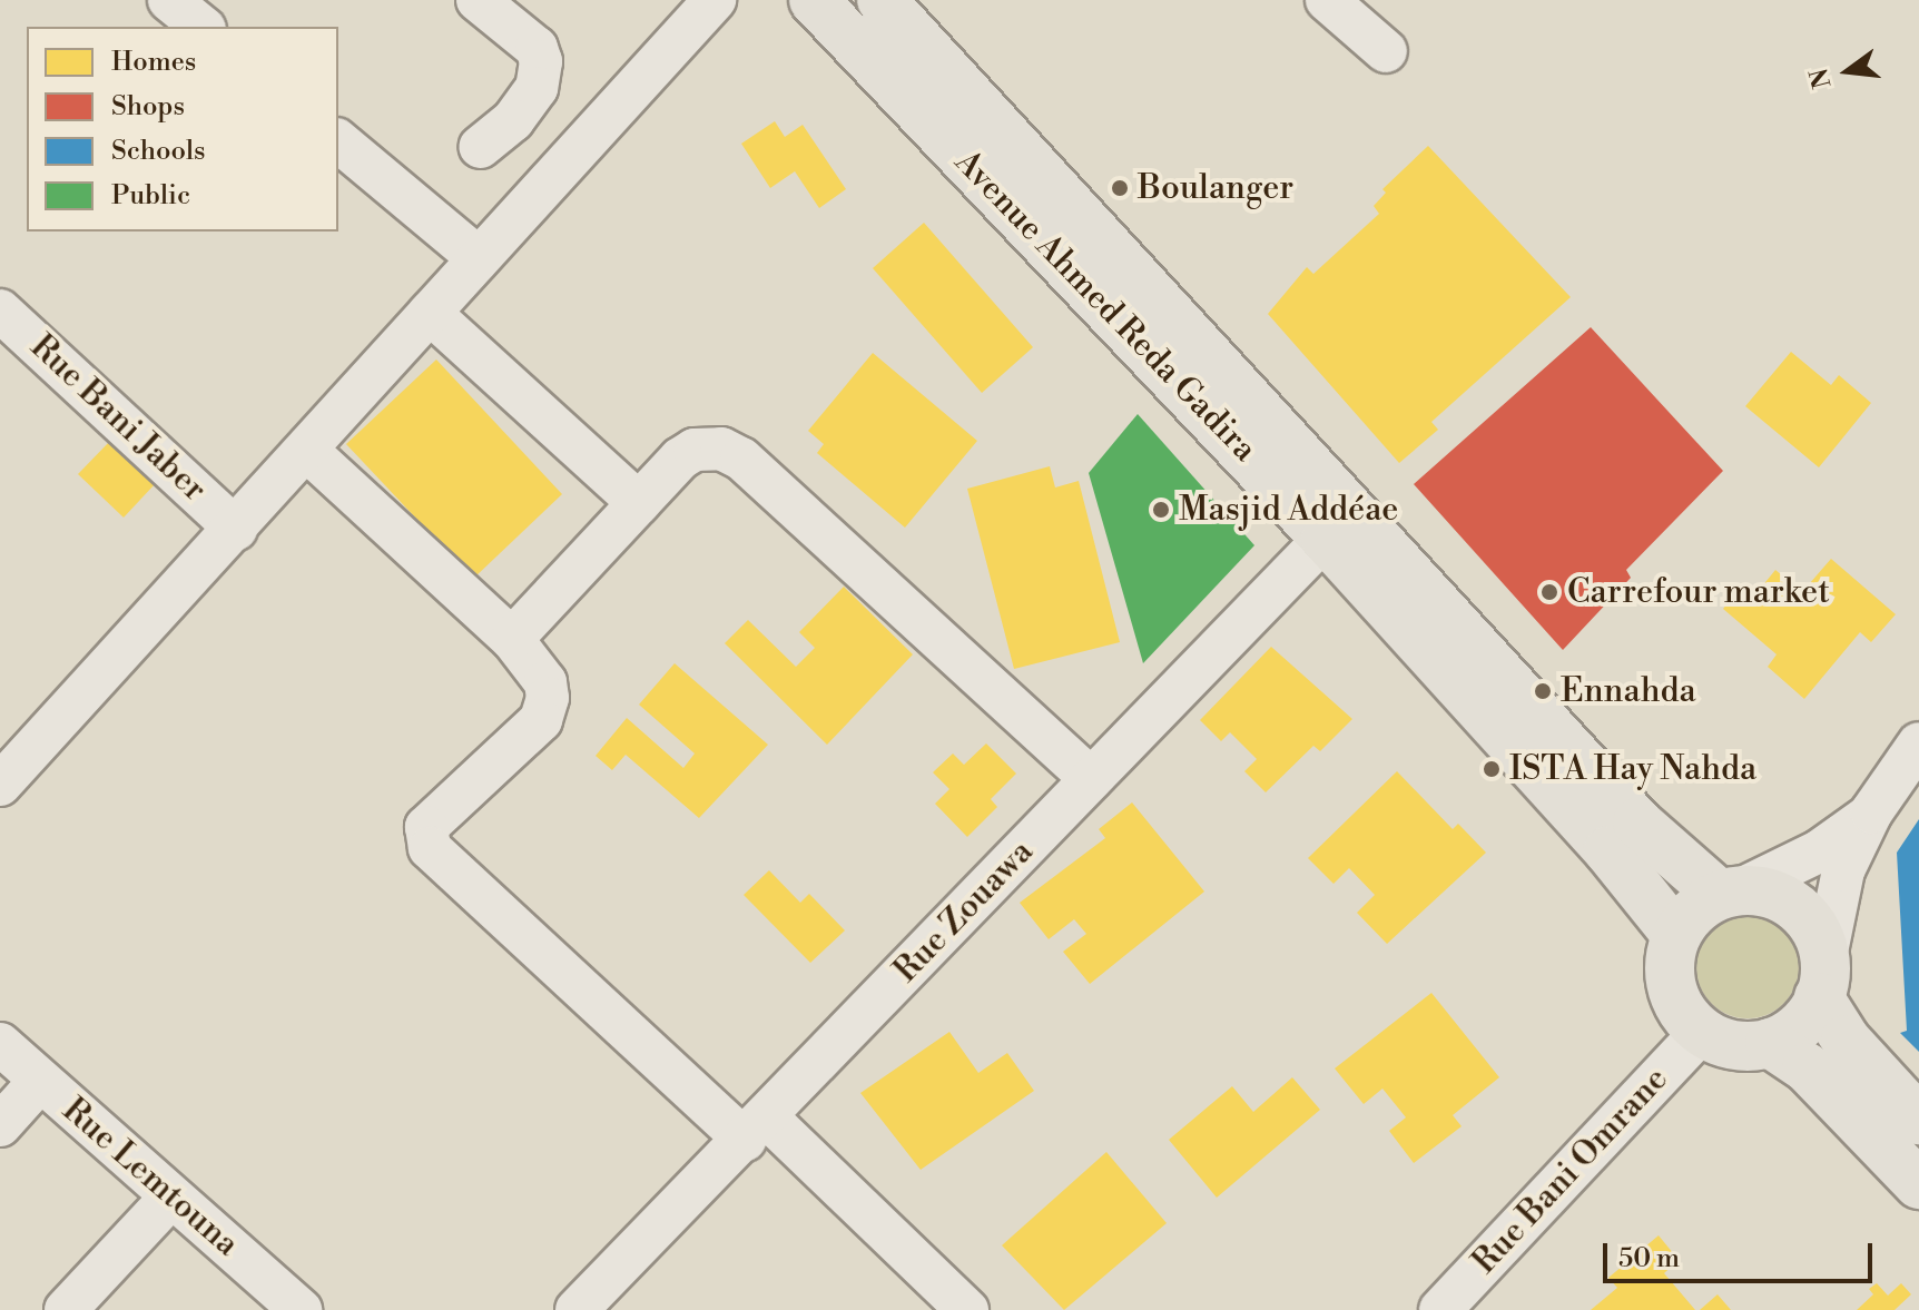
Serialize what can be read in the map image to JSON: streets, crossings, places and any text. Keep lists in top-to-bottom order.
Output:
{
  "streets": {
    "main road": ["Avenue Ahmed Reda Gadira"],
    "street": [
      "Rue Bani Jaber",
      "Rue Zouawa",
      "Rue Bani Omrane",
      "Rue Lemtouna"
    ]
  },
  "crossings": [
    ["Avenue Ahmed Reda Gadira", "Rue Zouawa"],
    ["Avenue Ahmed Reda Gadira", "Rue Bani Omrane"]
  ],
  "places": [
    "Boulanger",
    "Masjid Addéae",
    "Carrefour market",
    "Ennahda",
    "ISTA Hay Nahda"
  ],
  "legend": [
    "Homes",
    "Shops",
    "Schools",
    "Public"
  ],
  "scale_bar": "50 m",
  "north": "left"
}
